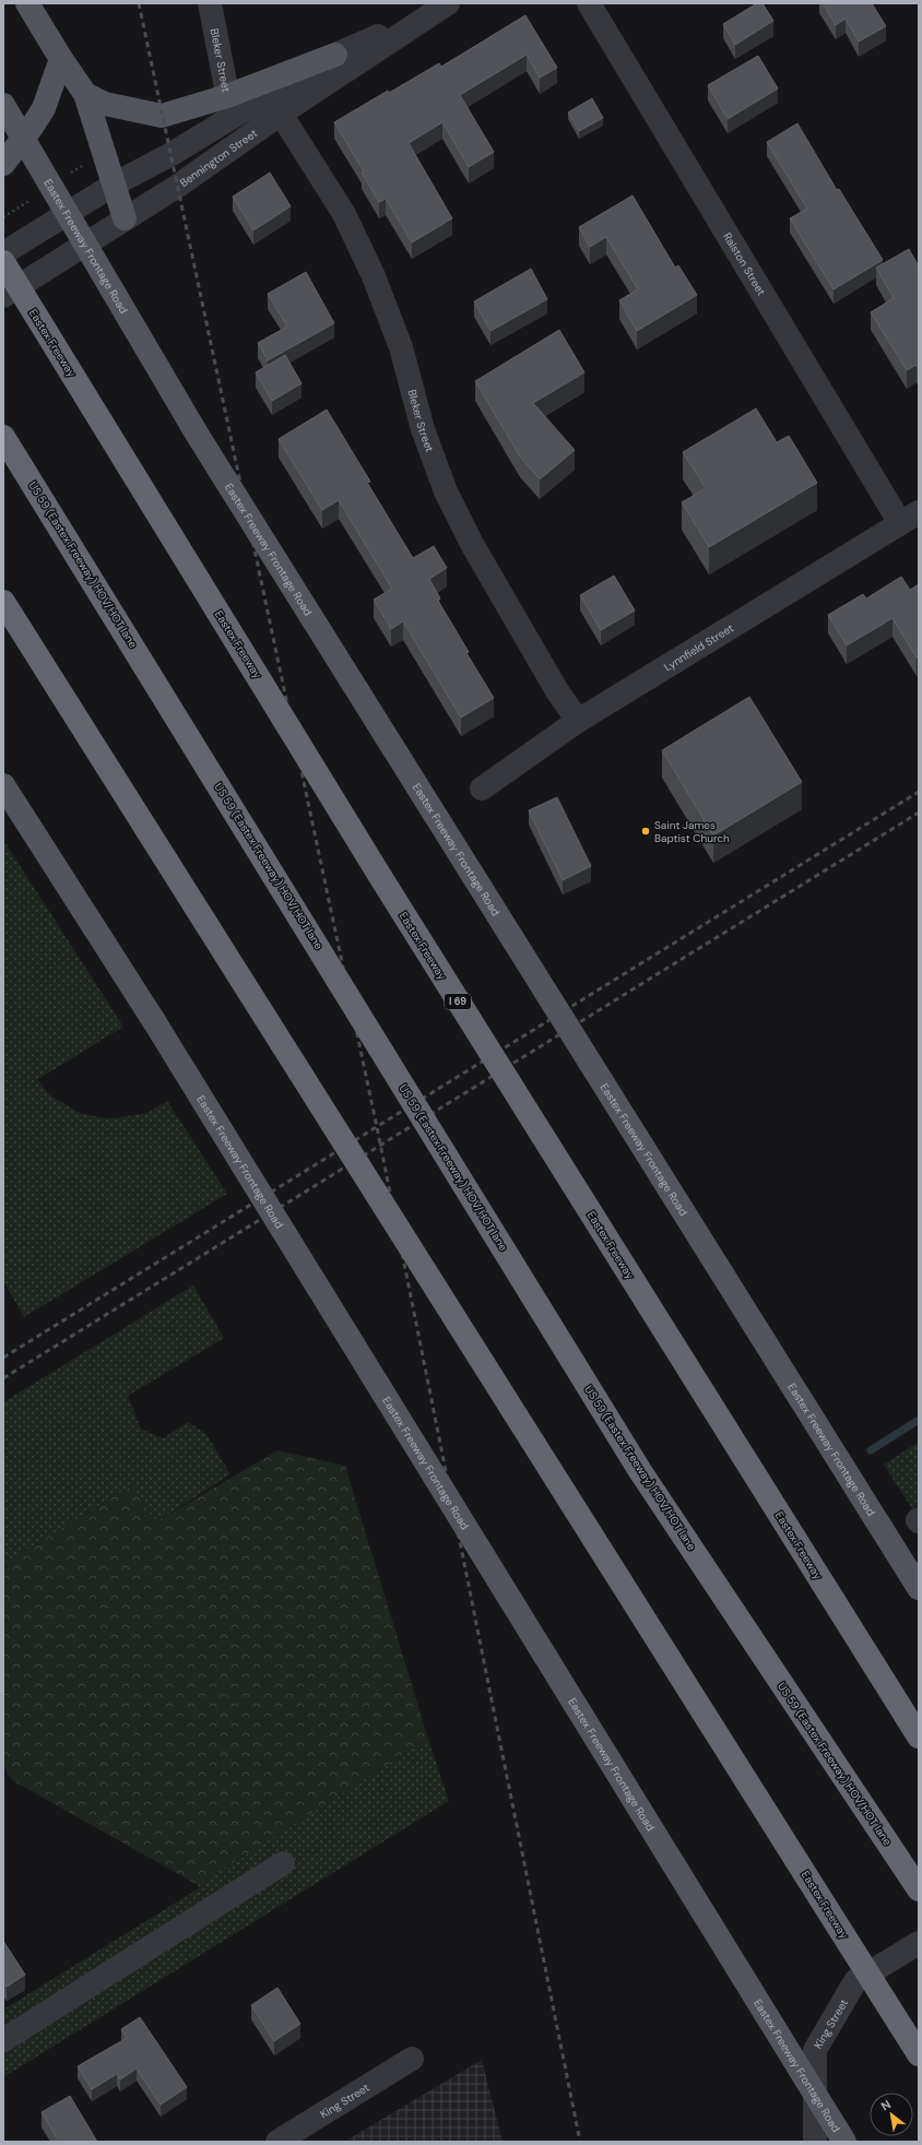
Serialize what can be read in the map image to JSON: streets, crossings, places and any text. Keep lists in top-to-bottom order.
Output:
{
  "streets": {
    "highway": ["Eastex Freeway", "US 59 (Eastex Freeway) HOV/HOT lane", "I 69"],
    "main road": ["Eastex Freeway Frontage Road"],
    "street": [
      "Bleker Street",
      "Bennington Street",
      "Ralston Street",
      "Lynnfield Street",
      "King Street"
    ]
  },
  "crossings": [
    ["Bleker Street", "Bennington Street"],
    ["Bleker Street", "Lynnfield Street"],
    ["Ralston Street", "Lynnfield Street"]
  ],
  "places": ["Saint James Baptist Church"],
  "north": "top left"
}
